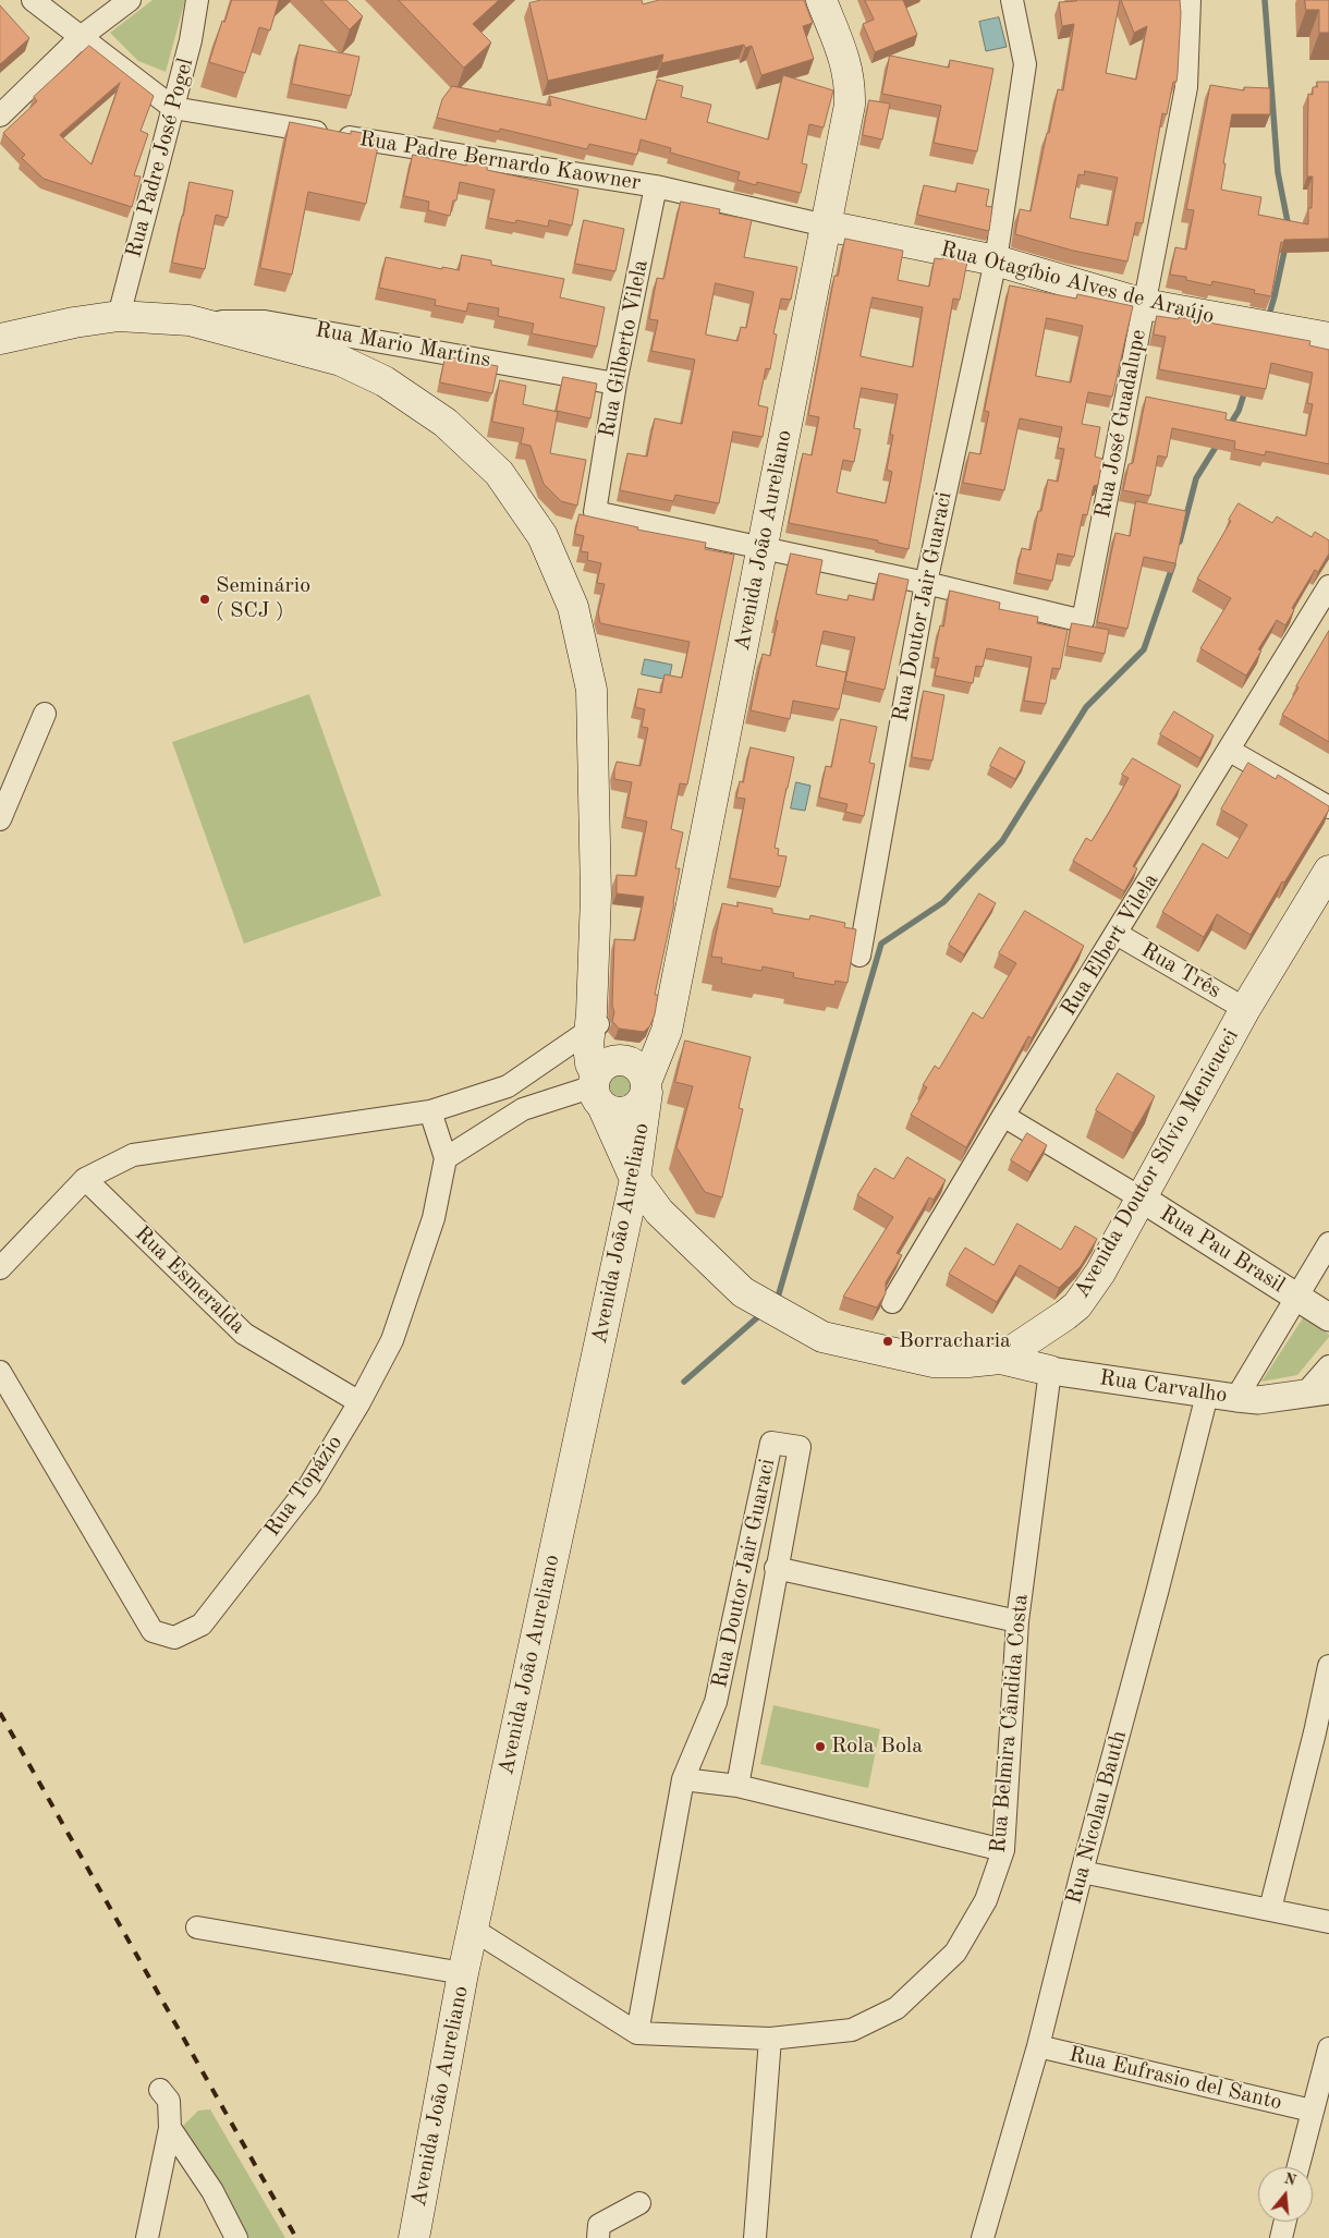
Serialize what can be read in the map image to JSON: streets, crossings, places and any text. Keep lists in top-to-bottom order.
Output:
{
  "streets": {
    "main road": [
      "Rua Otagíbio Alves de Araújo",
      "Avenida João Aureliano",
      "Avenida Doutor Sílvio Menicucci",
      "Rua Carvalho"
    ],
    "street": [
      "Rua Padre José Pogel",
      "Rua Padre Bernardo Kaowner",
      "Rua Mario Martins",
      "Rua Gilberto Vilela",
      "Rua José Guadalupe",
      "Rua Doutor Jair Guaraci",
      "Rua Elbert Vilela",
      "Rua Três",
      "Rua Pau Brasil",
      "Rua Esmeralda",
      "Rua Topázio",
      "Rua Belmira Cândida Costa",
      "Rua Nicolau Bauth",
      "Rua Eufrasio del Santo"
    ]
  },
  "crossings": [
    ["Rua Padre José Pogel", "Rua Padre Bernardo Kaowner"],
    ["Rua Padre José Pogel", "Avenida Doutor Sílvio Menicucci"],
    ["Rua Padre Bernardo Kaowner", "Rua Otagíbio Alves de Araújo"],
    ["Rua Padre Bernardo Kaowner", "Rua Gilberto Vilela"],
    ["Rua Padre Bernardo Kaowner", "Avenida João Aureliano"],
    ["Rua Otagíbio Alves de Araújo", "Rua José Guadalupe"],
    ["Rua Otagíbio Alves de Araújo", "Avenida João Aureliano"],
    ["Rua Otagíbio Alves de Araújo", "Rua Doutor Jair Guaraci"],
    ["Rua Mario Martins", "Rua Gilberto Vilela"],
    ["Rua Mario Martins", "Avenida Doutor Sílvio Menicucci"],
    ["Rua Gilberto Vilela", "Avenida João Aureliano"],
    ["Rua José Guadalupe", "Rua Doutor Jair Guaraci"],
    ["Avenida João Aureliano", "Avenida Doutor Sílvio Menicucci"],
    ["Avenida João Aureliano", "Rua Belmira Cândida Costa"],
    ["Rua Doutor Jair Guaraci", "Rua Belmira Cândida Costa"],
    ["Rua Elbert Vilela", "Rua Três"],
    ["Rua Elbert Vilela", "Rua Pau Brasil"],
    ["Rua Três", "Avenida Doutor Sílvio Menicucci"],
    ["Avenida Doutor Sílvio Menicucci", "Rua Pau Brasil"],
    ["Avenida Doutor Sílvio Menicucci", "Rua Carvalho"],
    ["Rua Esmeralda", "Rua Topázio"],
    ["Rua Carvalho", "Rua Belmira Cândida Costa"],
    ["Rua Carvalho", "Rua Nicolau Bauth"],
    ["Rua Nicolau Bauth", "Rua Eufrasio del Santo"]
  ],
  "places": ["Seminário ( SCJ )", "Borracharia", "Rola Bola"],
  "north": "top"
}
